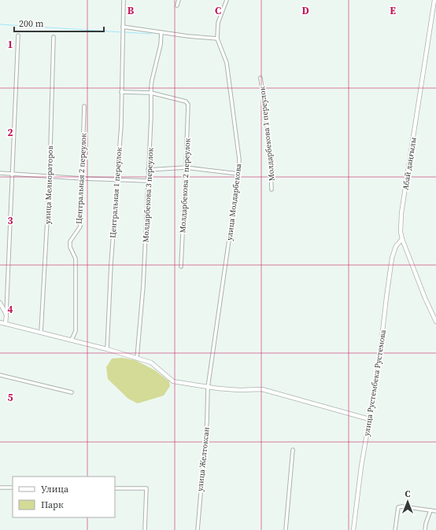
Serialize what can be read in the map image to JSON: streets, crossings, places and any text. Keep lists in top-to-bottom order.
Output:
{
  "streets": {
    "street": [
      "Молдарбекова 1 переулок",
      "Абай даңғылы",
      "Центральная 2 переулок",
      "улица Мелиораторов",
      "Молдарбекова 2 переулок",
      "Центральная 1 переулок",
      "Молдарбекова 3 переулок",
      "улица Молдарбекова",
      "улица Рустембека Рустемова",
      "улица Желтоксан"
    ]
  },
  "crossings": [
    ["Абай даңғылы", "улица Рустембека Рустемова"],
    ["Молдарбекова 2 переулок", "Молдарбекова 3 переулок"],
    ["улица Молдарбекова", "улица Желтоксан"]
  ],
  "legend": ["Улица", "Парк"],
  "scale_bar": "200 m",
  "north": "top",
  "grid": {
    "columns": [
      "B",
      "C",
      "D",
      "E"
    ],
    "rows": [
      "1",
      "2",
      "3",
      "4",
      "5"
    ]
  }
}
